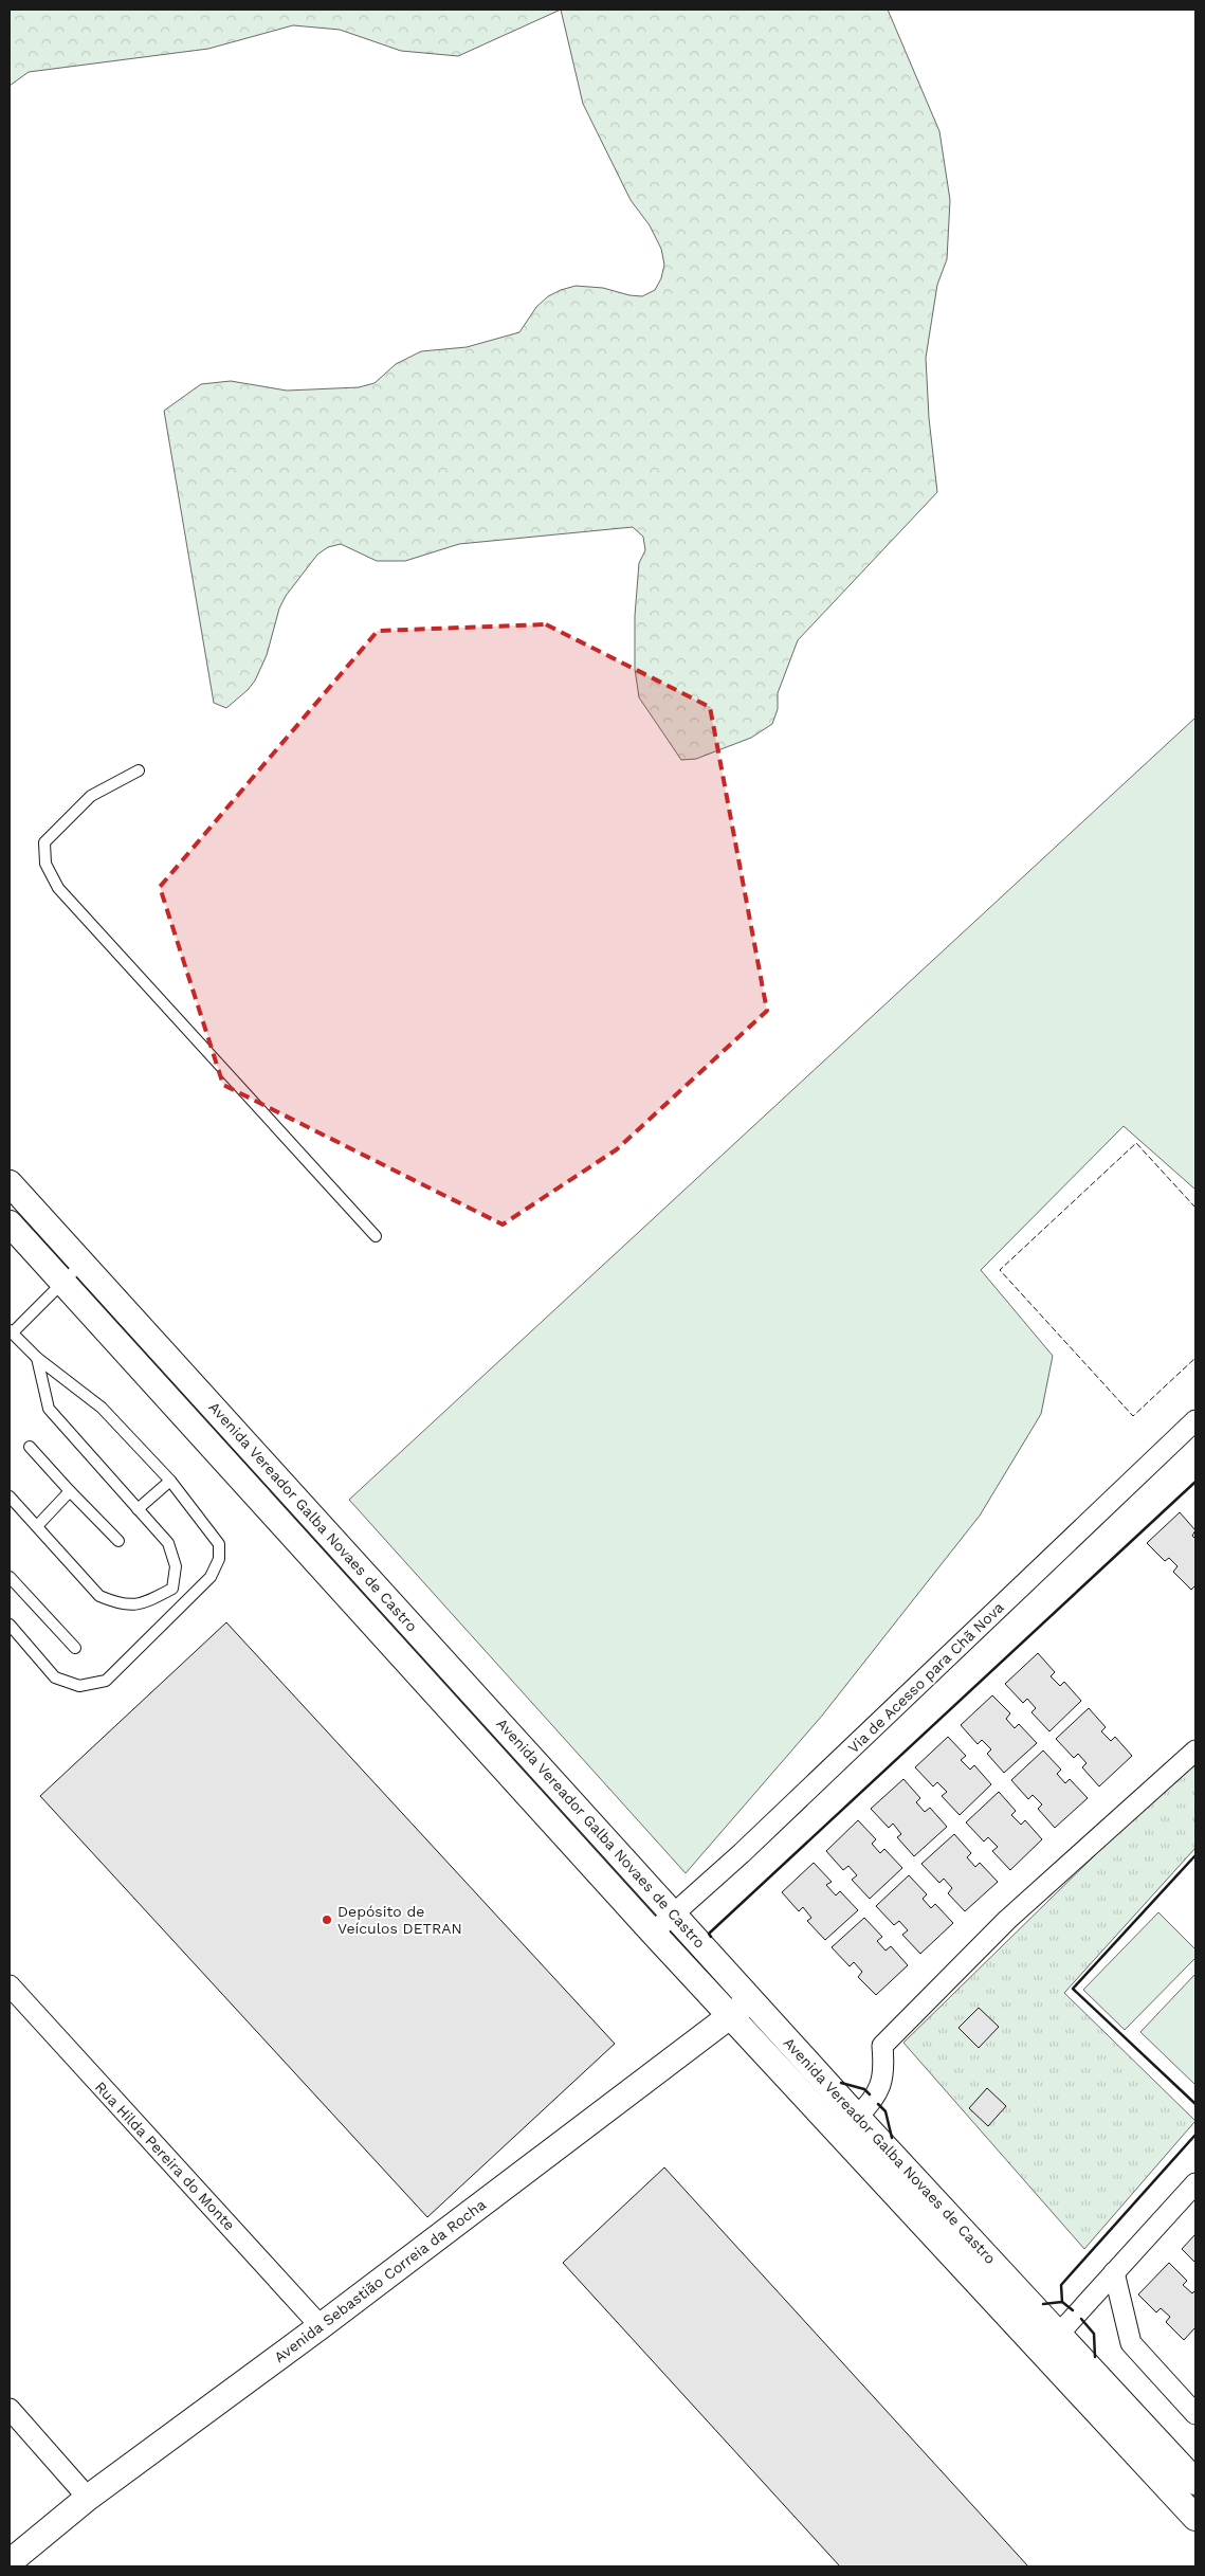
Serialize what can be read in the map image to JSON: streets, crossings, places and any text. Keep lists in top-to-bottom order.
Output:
{
  "streets": {
    "street": [
      "Avenida Vereador Galba Novaes de Castro",
      "Via de Acesso para Chã Nova",
      "Rua Hilda Pereira do Monte",
      "Avenida Sebastião Correia da Rocha"
    ]
  },
  "crossings": [
    ["Avenida Vereador Galba Novaes de Castro", "Via de Acesso para Chã Nova"],
    ["Avenida Vereador Galba Novaes de Castro", "Avenida Sebastião Correia da Rocha"],
    ["Rua Hilda Pereira do Monte", "Avenida Sebastião Correia da Rocha"]
  ],
  "places": ["Depósito de Veículos DETRAN"]
}
